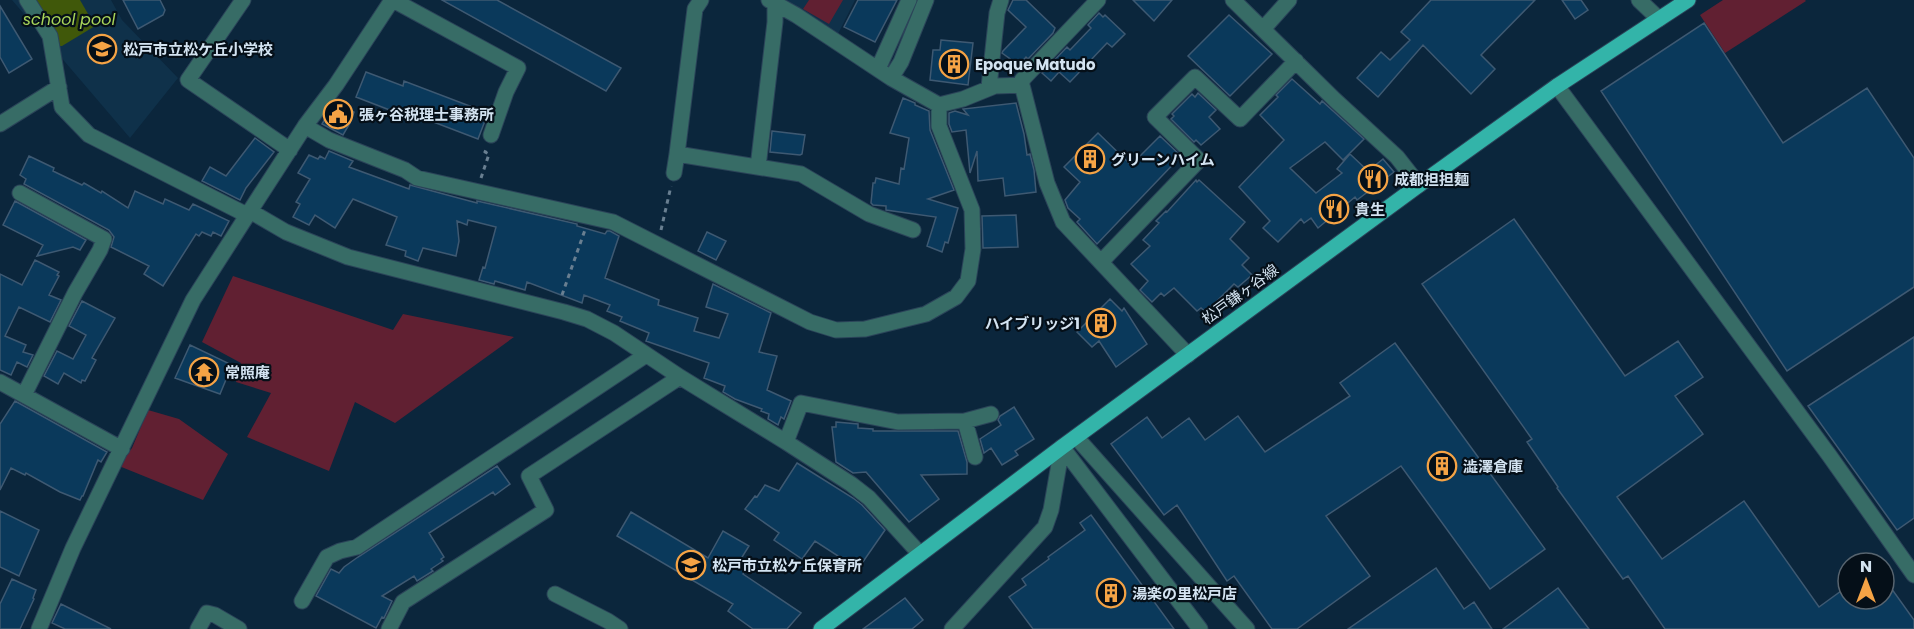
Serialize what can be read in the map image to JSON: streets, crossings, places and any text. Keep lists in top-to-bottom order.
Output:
{
  "streets": {
    "main road": ["松戸鎌ヶ谷線"]
  },
  "water": ["school pool"],
  "places": {
    "school or university": ["松戸市立松ケ丘小学校", "松戸市立松ケ丘保育所"],
    "building": [
      "Epoque Matudo",
      "グリーンハイム",
      "ハイブリッジ1",
      "澁澤倉庫",
      "湯楽の里松戸店"
    ],
    "public building": ["張ヶ谷税理士事務所"],
    "restaurant": ["成都担担麺", "貴生"],
    "temple": ["常照庵"]
  },
  "north": "top"
}
